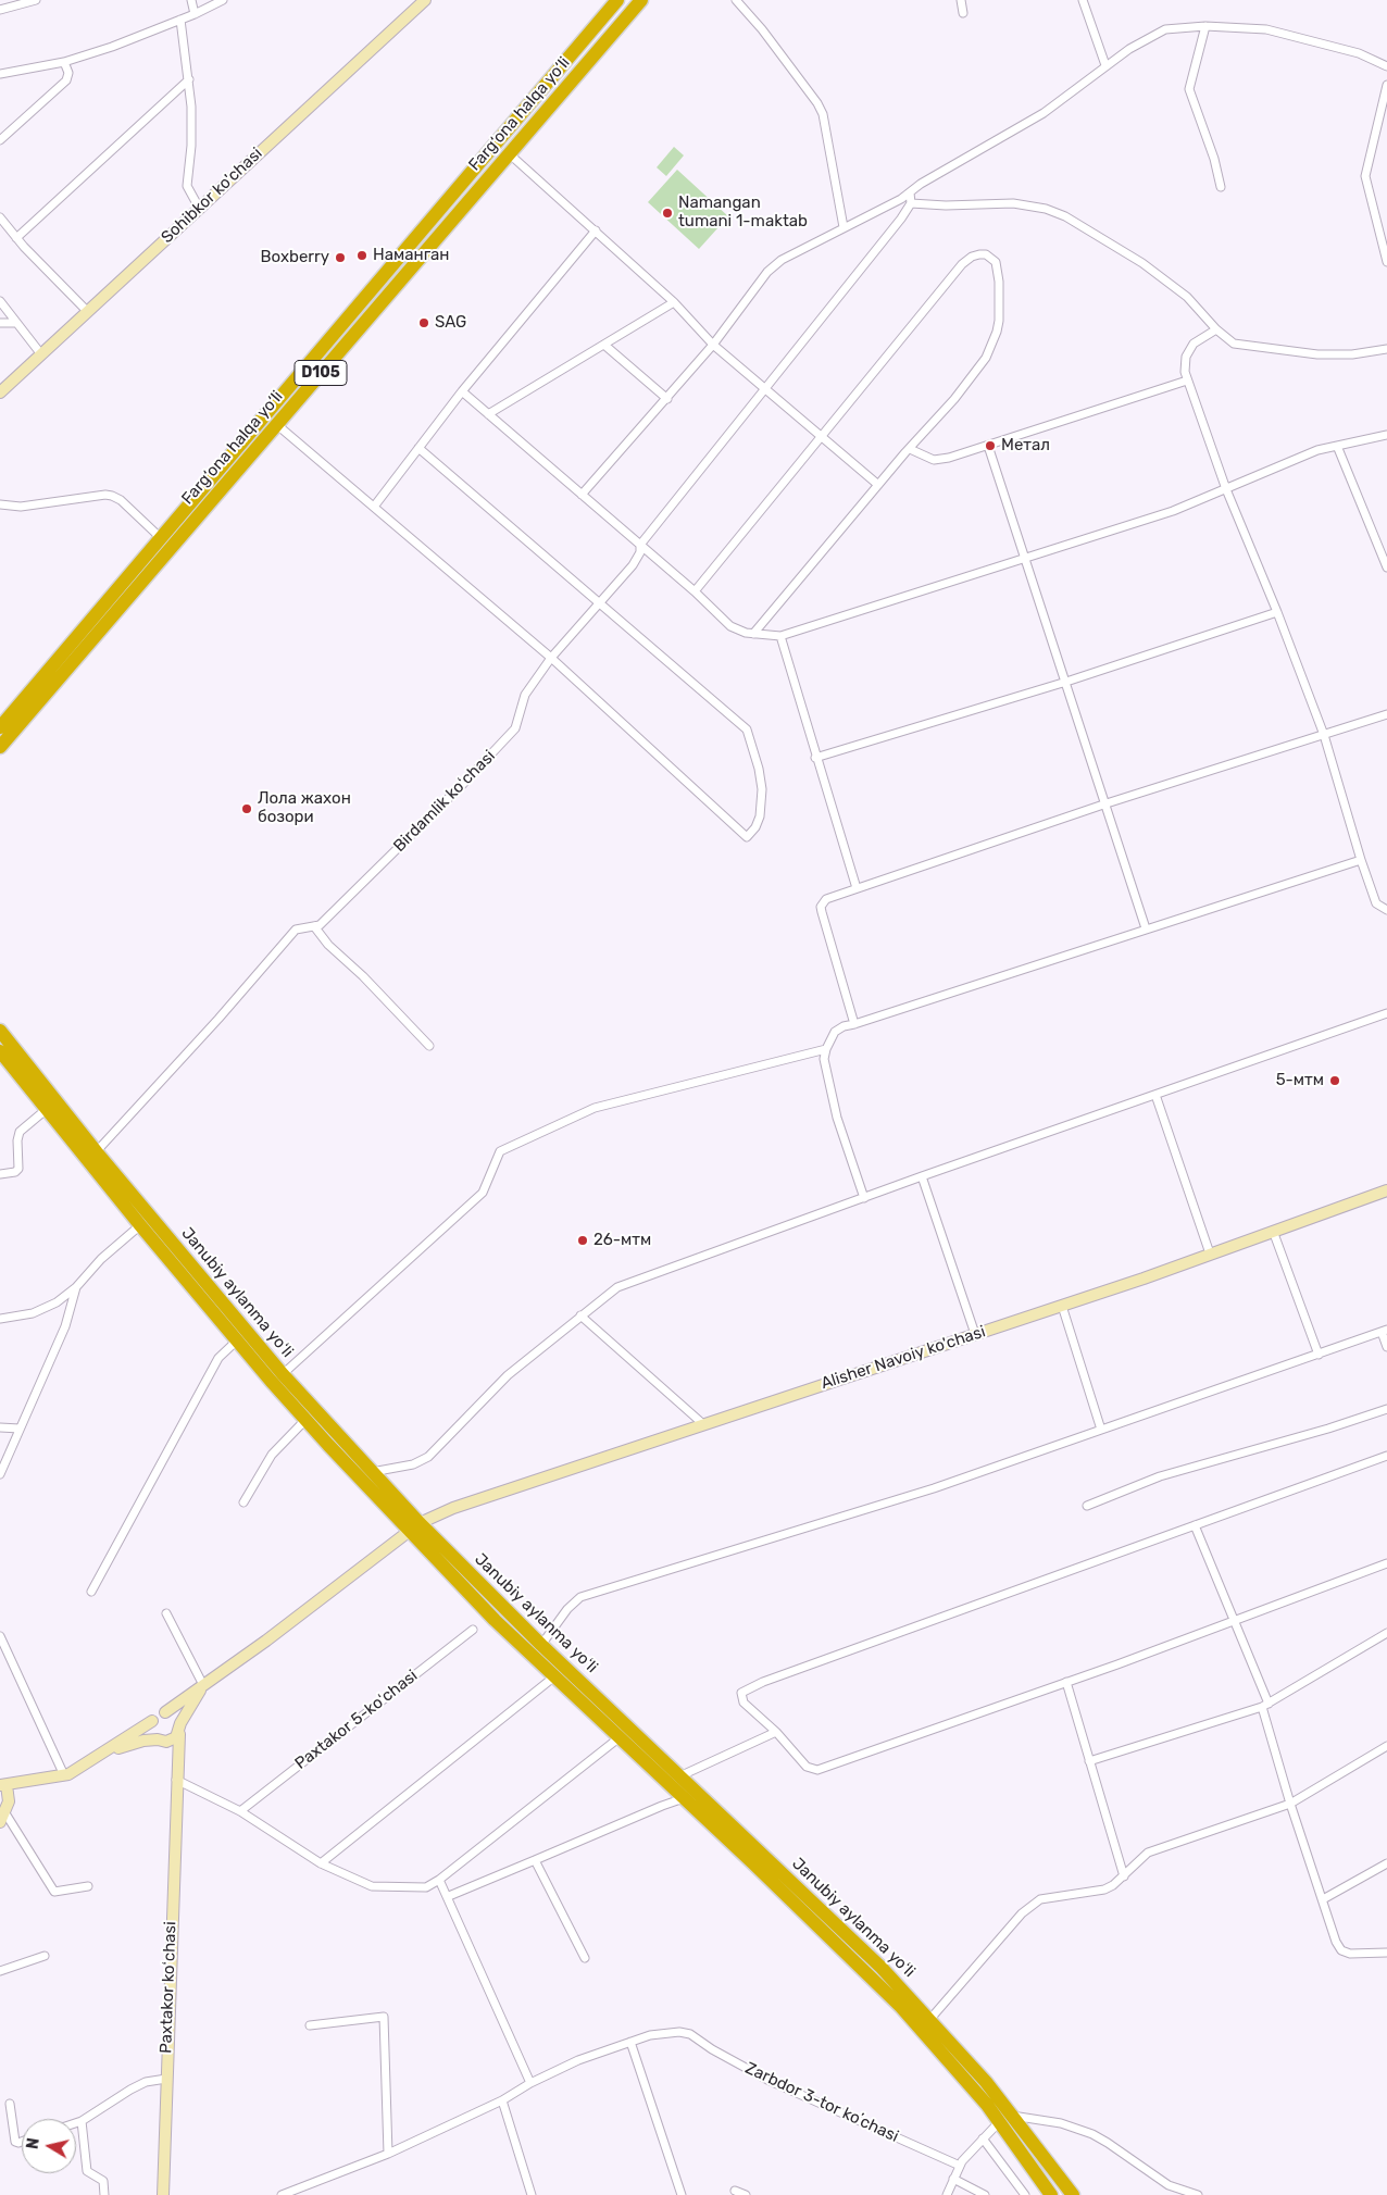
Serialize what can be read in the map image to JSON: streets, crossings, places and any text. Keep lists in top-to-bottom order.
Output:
{
  "streets": {
    "highway": ["Farg‘ona halqa yo‘li", "D105", "Janubiy aylanma yoʻli"],
    "main road": ["Sohibkor ko'chasi", "Alisher Navoiy ko'chasi", "Paxtakor koʻchasi"],
    "street": ["Birdamlik koʻchasi", "Paxtakor 5-koʻchasi", "Zarbdor 3-tor koʼchasi"]
  },
  "crossings": [
    ["Birdamlik koʻchasi", "Janubiy aylanma yoʻli"],
    ["Janubiy aylanma yoʻli", "Alisher Navoiy ko'chasi"]
  ],
  "places": [
    "Namangan tumani 1-maktab",
    "Наманган",
    "Boxberry",
    "SAG",
    "Метал",
    "Лола жахон бозори",
    "5-мтм",
    "26-мтм"
  ],
  "north": "left"
}
